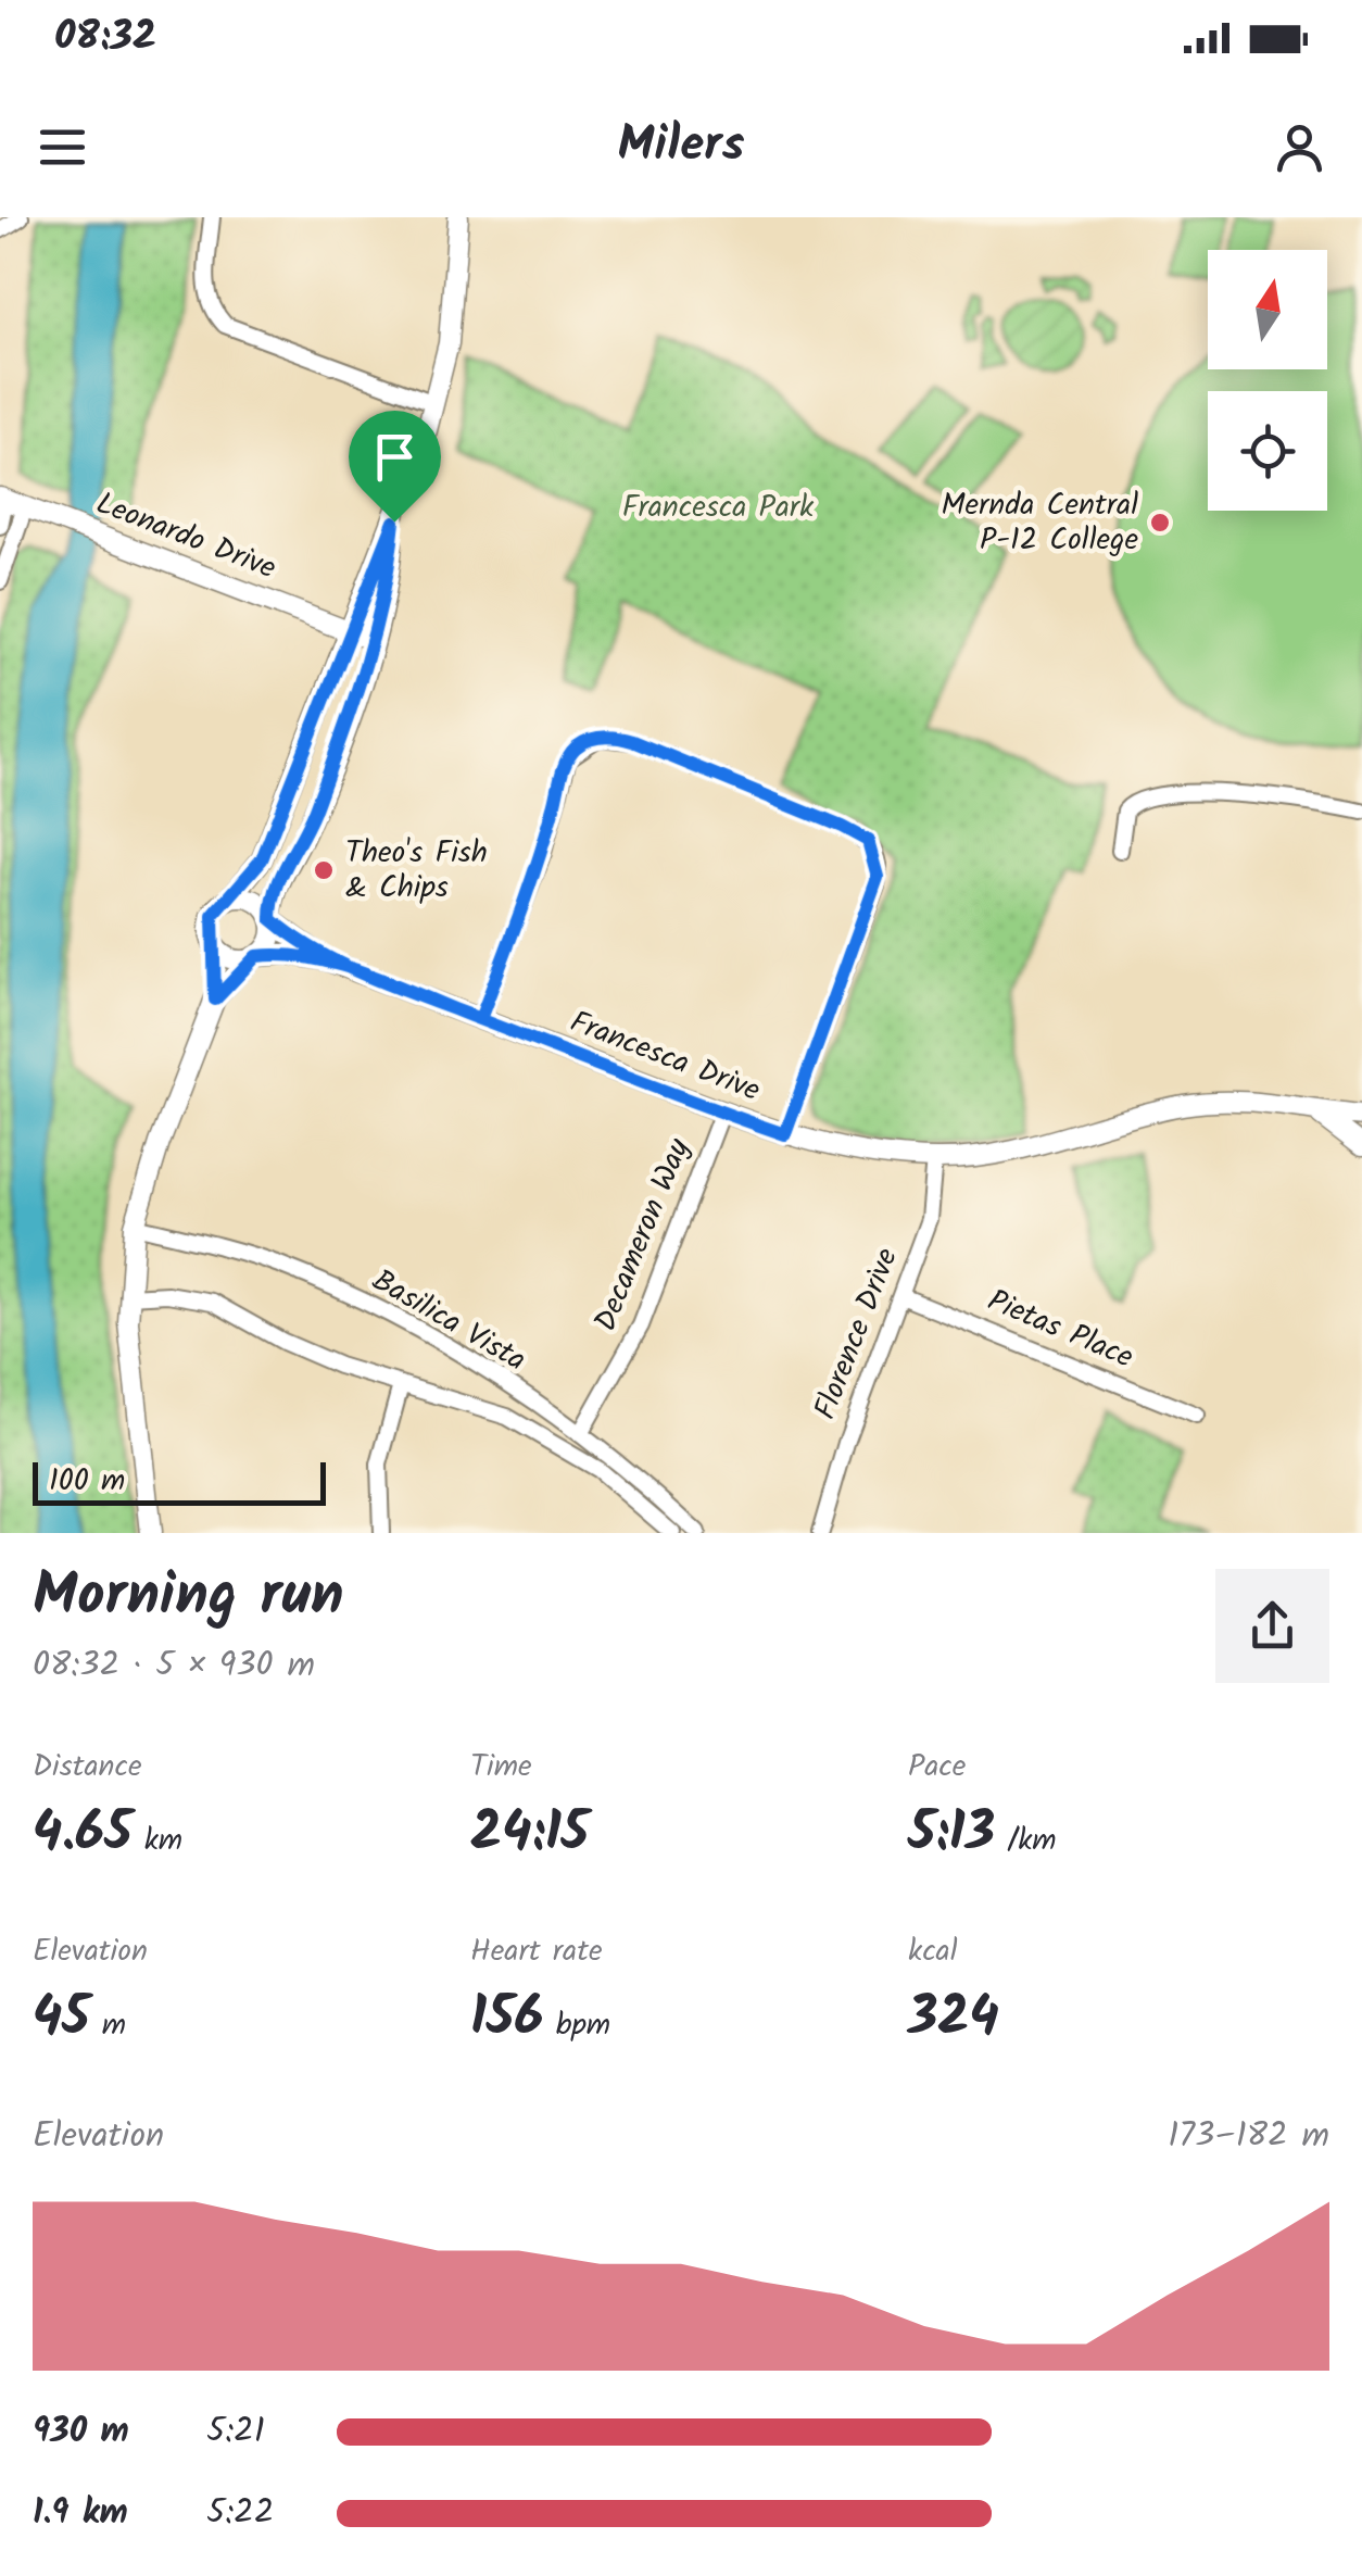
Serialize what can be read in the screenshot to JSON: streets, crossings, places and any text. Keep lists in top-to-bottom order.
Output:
{
  "streets": {
    "street": [
      "Leonardo Drive",
      "Francesca Drive",
      "Decameron Way",
      "Basilica Vista",
      "Pietas Place",
      "Florence Drive"
    ]
  },
  "crossings": [
    ["Francesca Drive", "Decameron Way"],
    ["Francesca Drive", "Florence Drive"],
    ["Decameron Way", "Basilica Vista"],
    ["Pietas Place", "Florence Drive"]
  ],
  "parks": ["Francesca Park"],
  "places": ["Mernda Central P-12 College", "Theo's Fish & Chips"],
  "scale_bar": "100 m",
  "north": "top",
  "page": {
    "status": "08:32",
    "header": "Milers",
    "scale": "100 m",
    "heading": ["Morning run", "08:32 · 5 × 930 m"],
    "stats": [
      ["Distance", "4.65 km"],
      ["Time", "24:15"],
      ["Pace", "5:13 /km"],
      ["Elevation", "45 m"],
      ["Heart rate", "156 bpm"],
      ["kcal", "324"]
    ],
    "chart": ["Elevation", "173–182 m"],
    "list": [
      {
        "name": "930 m",
        "note": "5:21"
      },
      {
        "name": "1.9 km",
        "note": "5:22"
      }
    ]
  }
}
